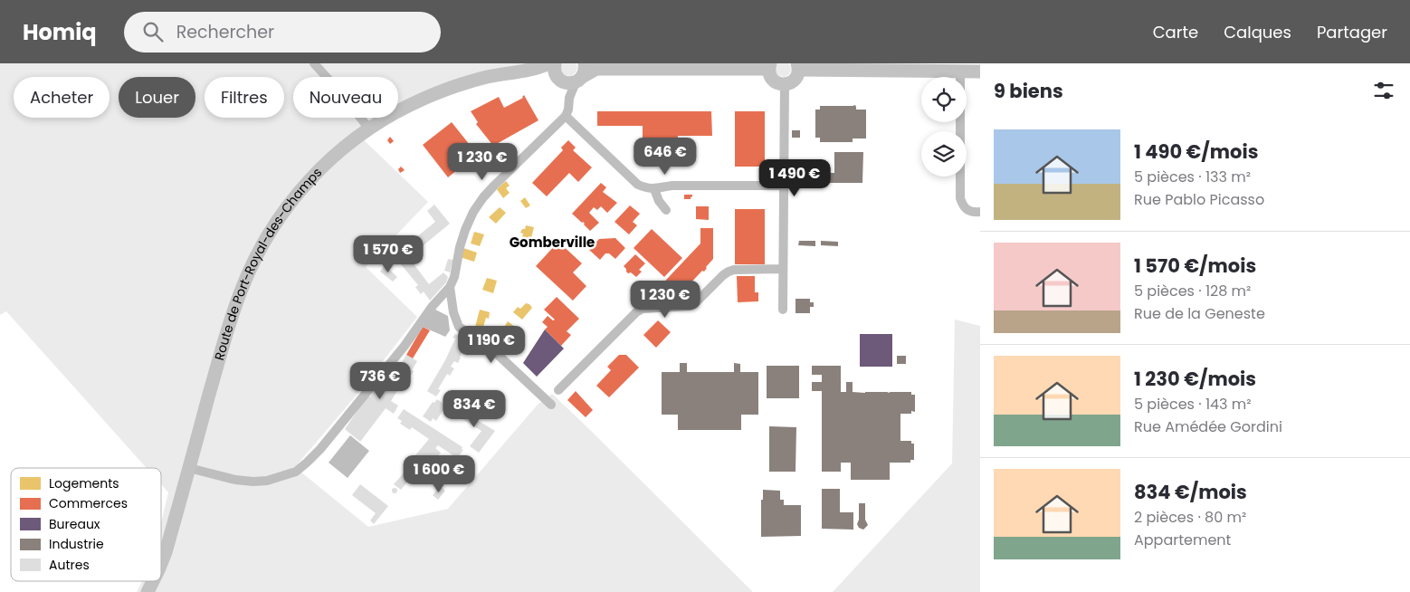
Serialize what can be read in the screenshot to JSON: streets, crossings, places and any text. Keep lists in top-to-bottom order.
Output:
{
  "streets": {
    "main road": ["Route de Port-Royal-des-Champs"]
  },
  "districts": ["Gomberville"],
  "legend": [
    "Logements",
    "Commerces",
    "Bureaux",
    "Industrie",
    "Autres"
  ],
  "page": {
    "header": "Homiq",
    "search": "Rechercher",
    "nav": ["Carte", "Calques", "Partager"],
    "heading": "9 biens",
    "chip": [
      "Acheter",
      "Louer",
      "Filtres",
      "Nouveau"
    ],
    "list": [
      {
        "name": "1 490 €/mois",
        "note": "5 pièces · 133 m² · Rue Pablo Picasso"
      },
      {
        "name": "1 570 €/mois",
        "note": "5 pièces · 128 m² · Rue de la Geneste"
      },
      {
        "name": "1 230 €/mois",
        "note": "5 pièces · 143 m² · Rue Amédée Gordini"
      },
      {
        "name": "834 €/mois",
        "note": "2 pièces · 80 m² · Appartement"
      }
    ],
    "price": [
      "646 €",
      "1 230 €",
      "1 490 €",
      "1 570 €",
      "1 230 €",
      "1 190 €",
      "736 €",
      "834 €",
      "1 600 €"
    ]
  }
}
